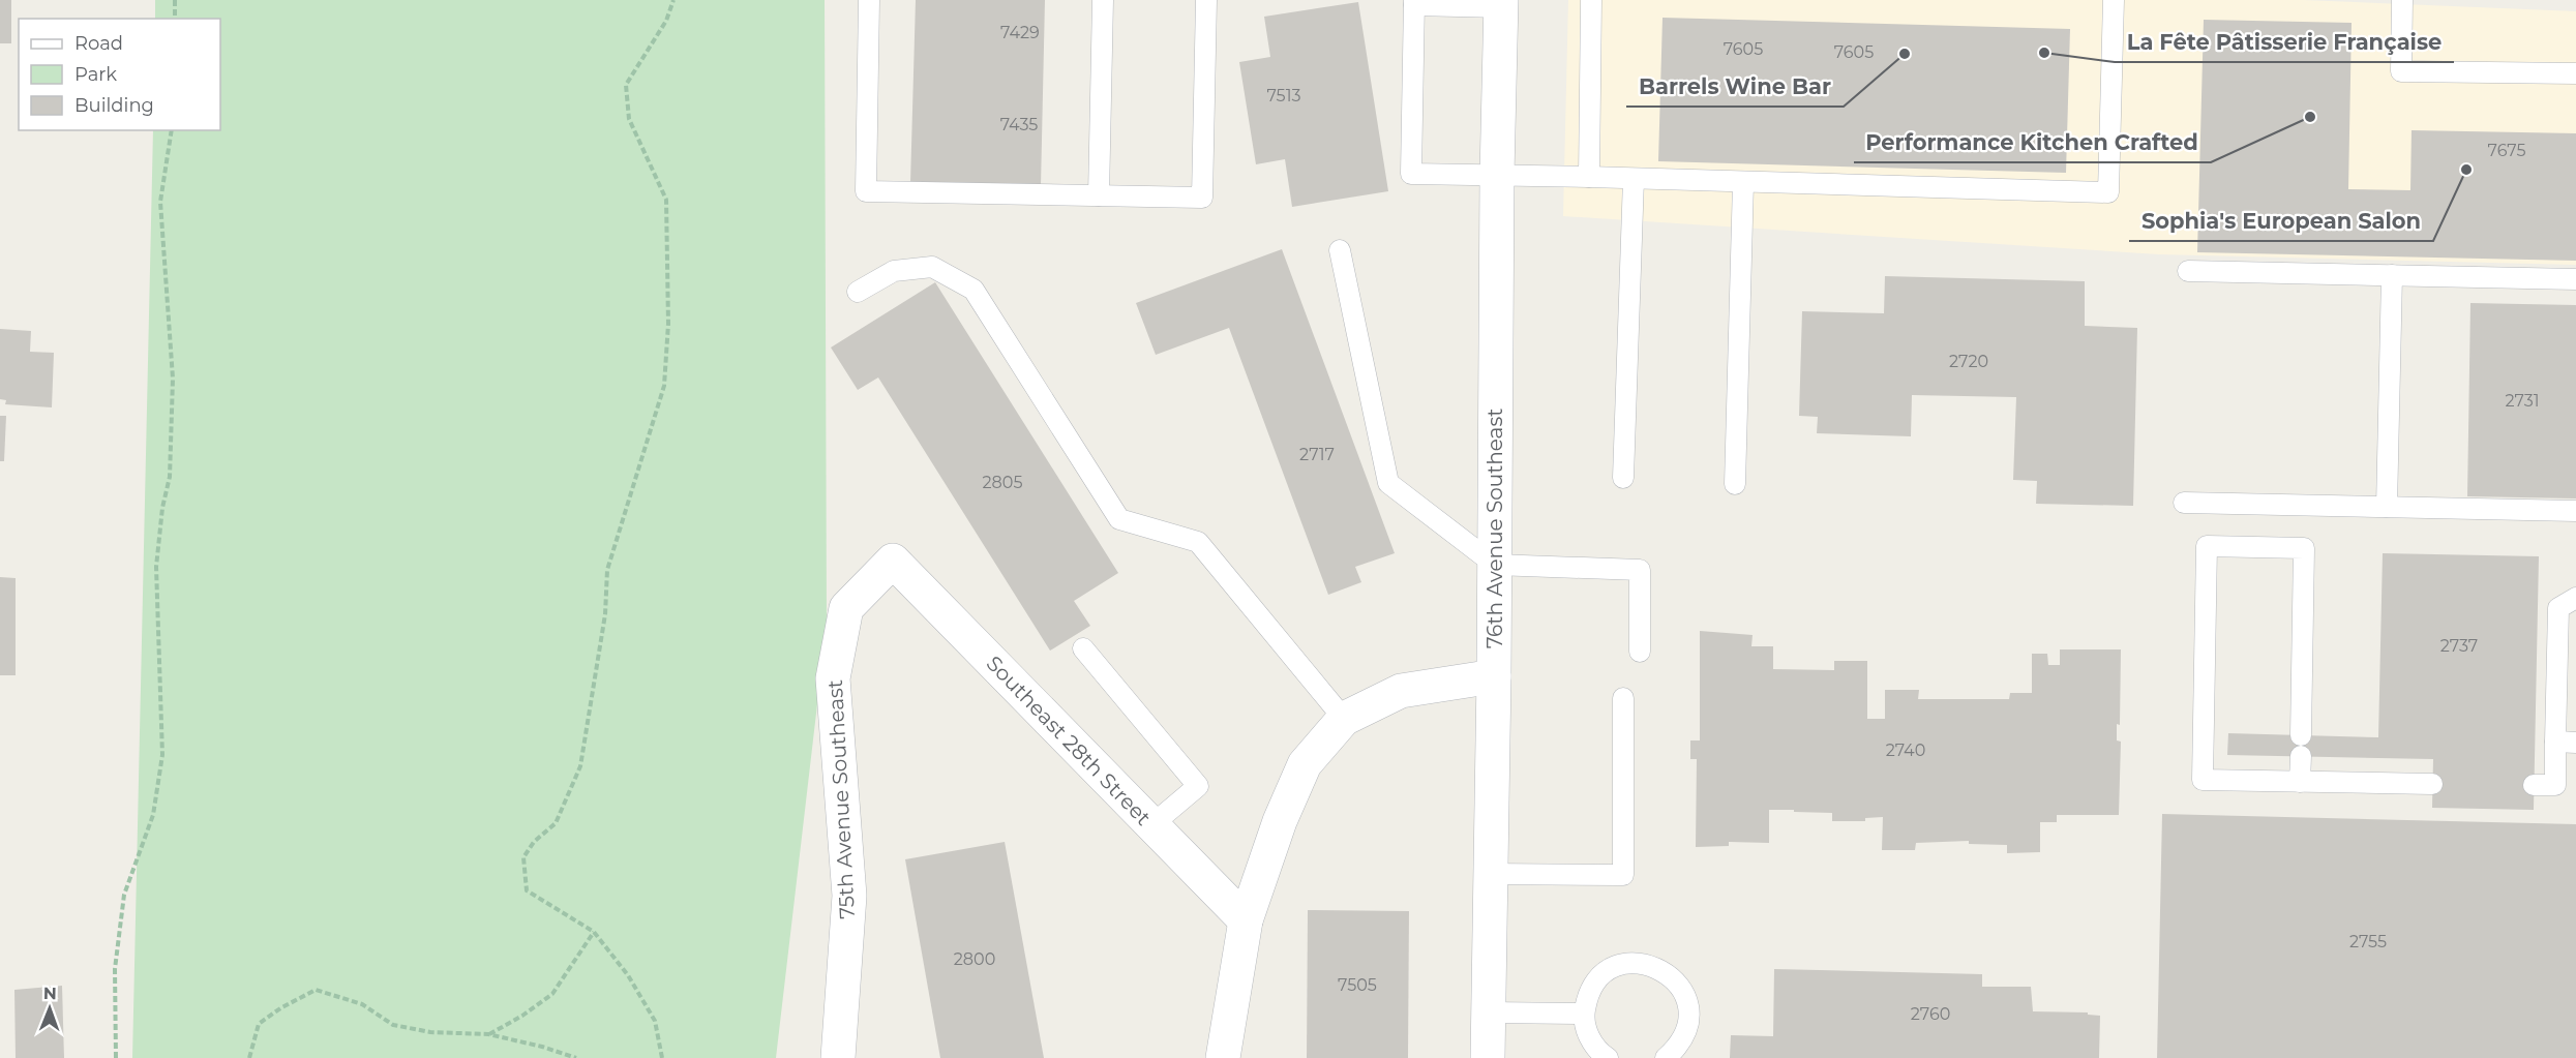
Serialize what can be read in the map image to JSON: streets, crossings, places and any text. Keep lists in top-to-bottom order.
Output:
{
  "streets": {
    "street": ["76th Avenue Southeast", "Southeast 28th Street", "75th Avenue Southeast"]
  },
  "crossings": [
    ["Southeast 28th Street", "75th Avenue Southeast"]
  ],
  "places": [
    "La Fête Pâtisserie Française",
    "Barrels Wine Bar",
    "Performance Kitchen Crafted",
    "Sophia's European Salon"
  ],
  "house_numbers": [
    "7429",
    "7605",
    "7605",
    "7513",
    "7435",
    "7675",
    "2720",
    "2731",
    "2717",
    "2805",
    "2737",
    "2740",
    "2755",
    "2800",
    "7505",
    "2760"
  ],
  "legend": ["Road", "Park", "Building"],
  "north": "top"
}
